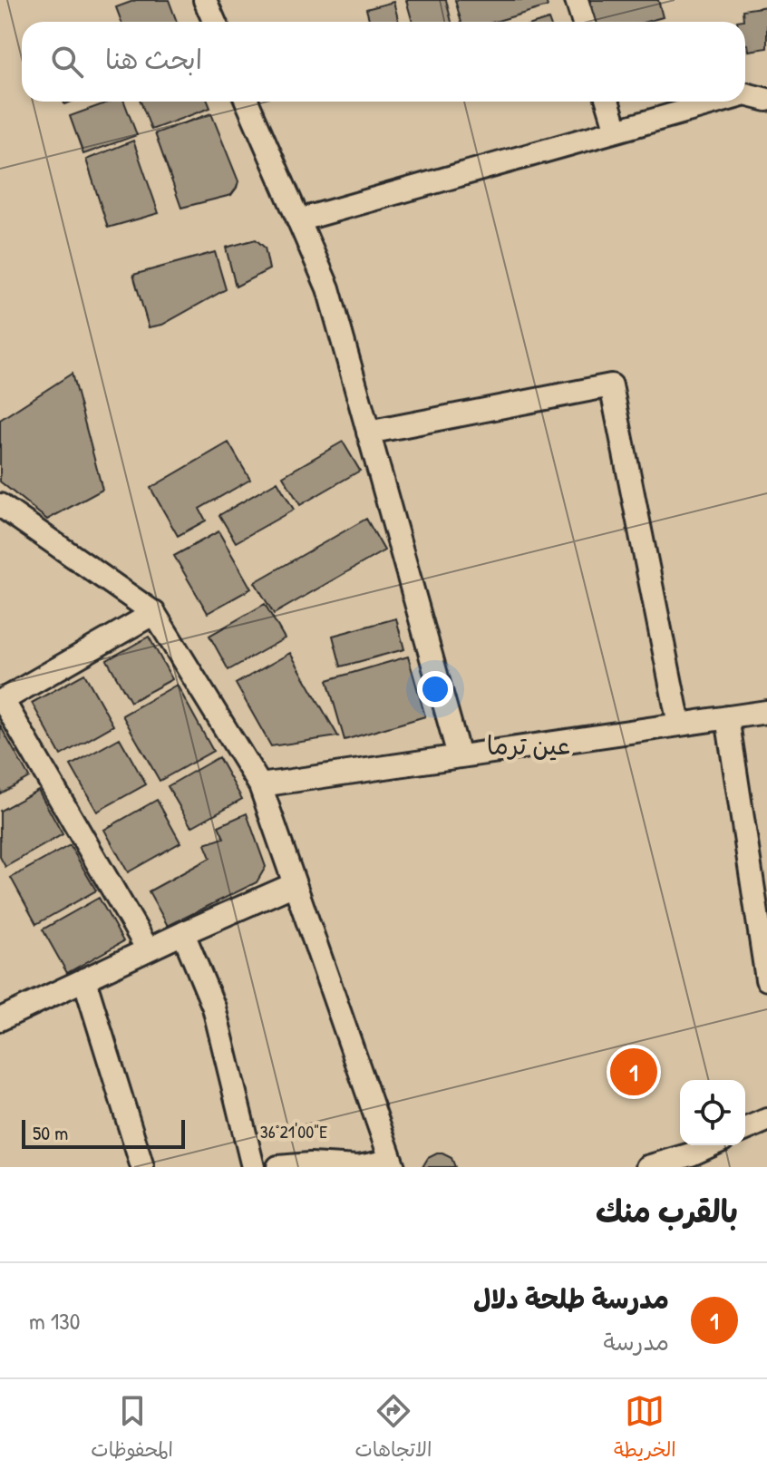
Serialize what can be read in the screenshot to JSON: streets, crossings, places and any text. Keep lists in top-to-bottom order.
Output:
{
  "districts": ["عين ترما"],
  "scale_bar": "50 m",
  "page": {
    "search": "ابحث هنا",
    "pins": "1",
    "scale": "50 m",
    "heading": "بالقرب منك",
    "list": [
      {
        "mark": "1",
        "name": "مدرسة طلحة دلال",
        "note": "مدرسة",
        "value": "130 m"
      }
    ],
    "nav": ["الخريطة", "الاتجاهات", "المحفوظات"]
  },
  "coordinates": ["36°21'00\"E"]
}
